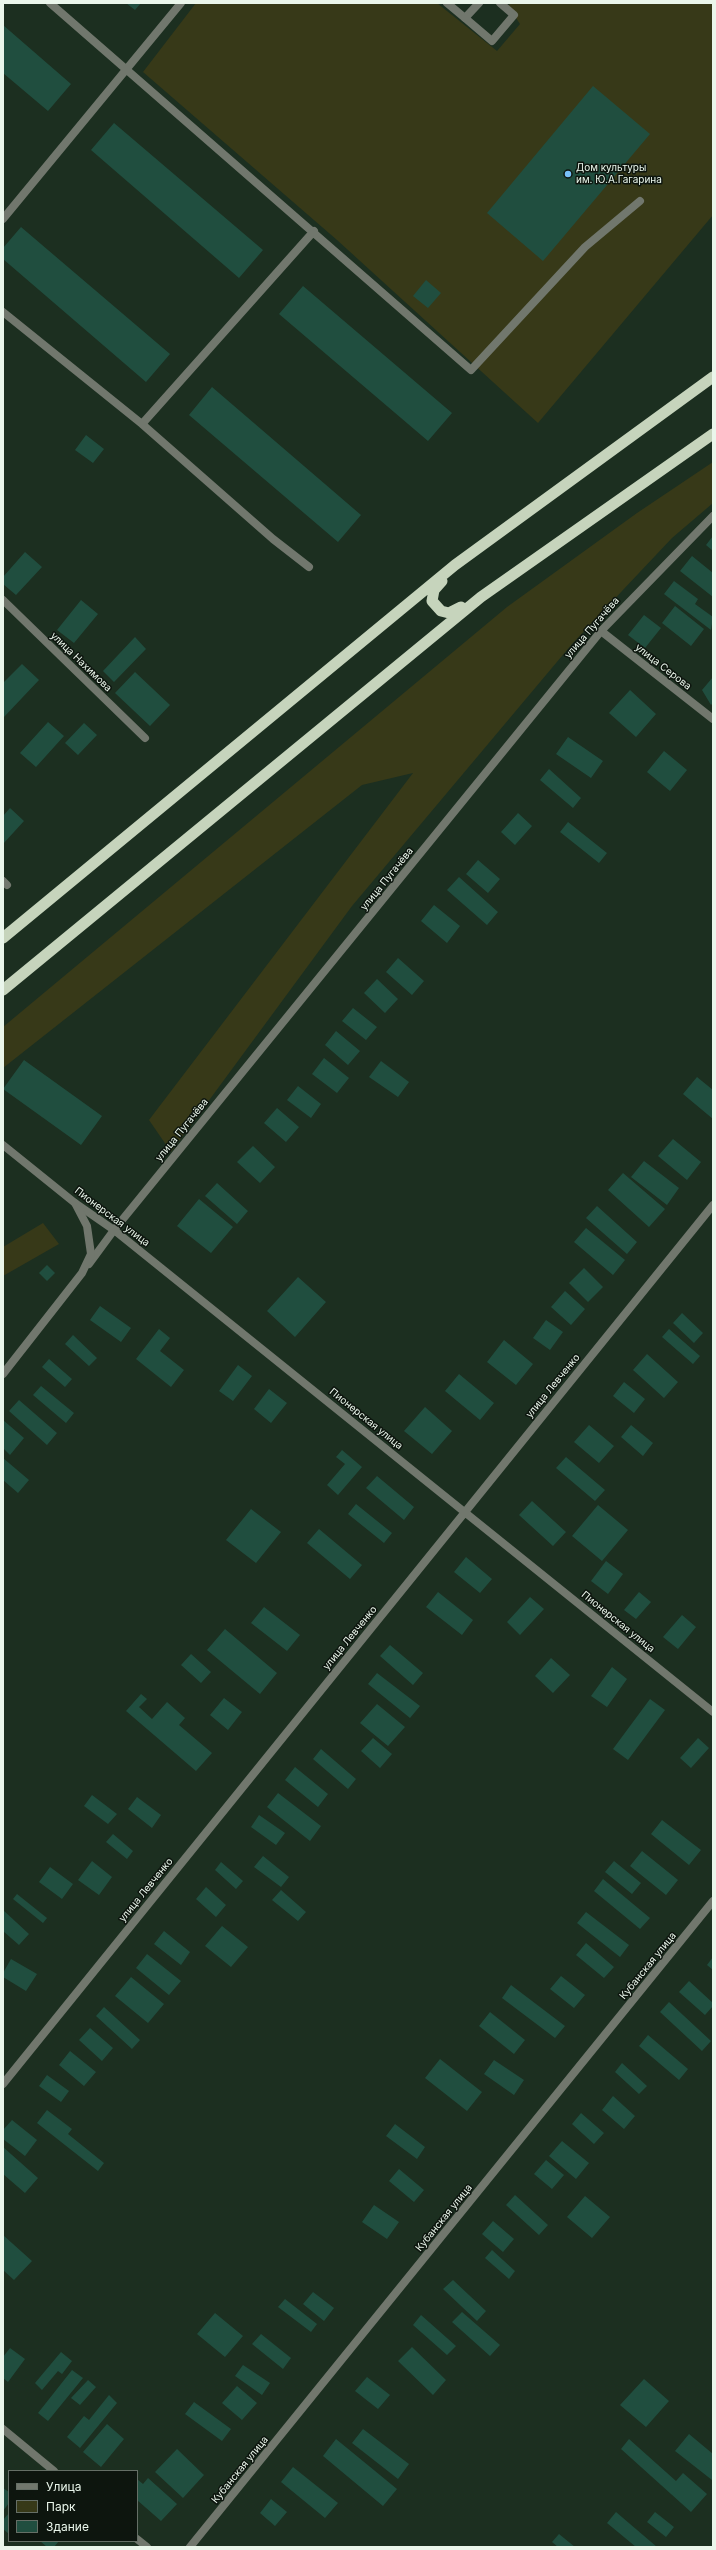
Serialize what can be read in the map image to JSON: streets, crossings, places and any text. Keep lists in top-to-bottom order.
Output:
{
  "streets": {
    "street": [
      "улица Пугачёва",
      "улица Нахимова",
      "улица Серова",
      "Пионерская улица",
      "улица Левченко",
      "Кубанская улица"
    ]
  },
  "crossings": [
    ["улица Пугачёва", "улица Серова"],
    ["улица Пугачёва", "Пионерская улица"],
    ["Пионерская улица", "улица Левченко"]
  ],
  "places": ["Дом культуры им. Ю.А.Гагарина"],
  "legend": ["Улица", "Парк", "Здание"]
}
